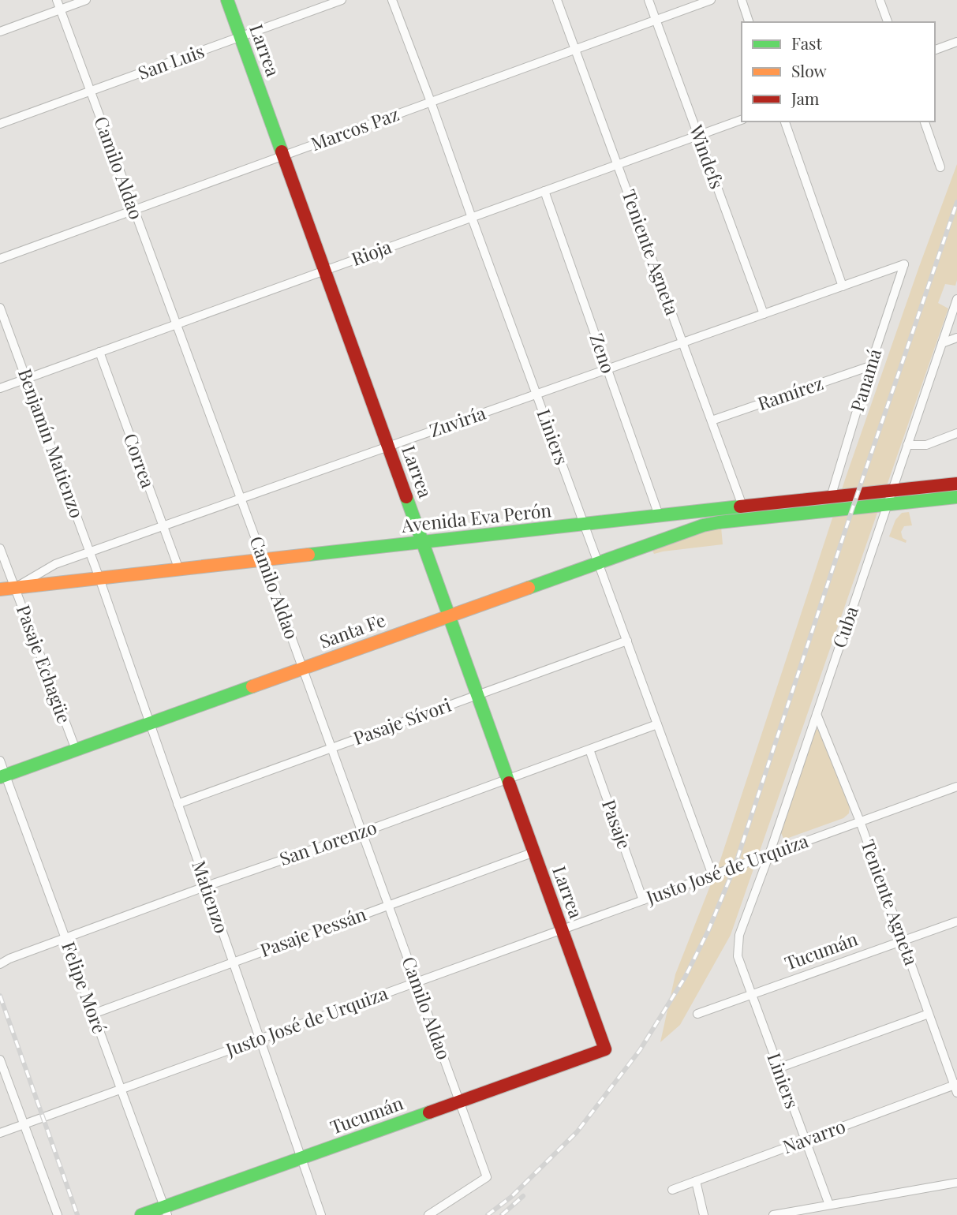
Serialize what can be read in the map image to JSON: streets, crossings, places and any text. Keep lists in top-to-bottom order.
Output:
{
  "streets": {
    "main road": [
      "Larrea",
      "Avenida Eva Perón",
      "Santa Fe",
      "Tucumán"
    ],
    "street": [
      "San Luis",
      "Marcos Paz",
      "Windefs",
      "Camilo Aldao",
      "Teniente Agneta",
      "Rioja",
      "Zeno",
      "Panamá",
      "Ramírez",
      "Zuviría",
      "Liniers",
      "Benjamín Matienzo",
      "Correa",
      "Cuba",
      "Pasaje Echagüe",
      "Pasaje Sívori",
      "Pasaje",
      "San Lorenzo",
      "Justo José de Urquiza",
      "Matienzo",
      "Pasaje Pessán",
      "Felipe Moré",
      "Navarro"
    ]
  },
  "crossings": [
    ["Larrea", "San Luis"],
    ["Larrea", "Marcos Paz"],
    ["Larrea", "Rioja"],
    ["Larrea", "Zuviría"],
    ["Larrea", "Avenida Eva Perón"],
    ["Larrea", "Santa Fe"],
    ["Larrea", "Pasaje Sívori"],
    ["Larrea", "San Lorenzo"],
    ["Larrea", "Justo José de Urquiza"],
    ["Larrea", "Pasaje Pessán"],
    ["Larrea", "Tucumán"],
    ["San Luis", "Camilo Aldao"],
    ["Marcos Paz", "Windefs"],
    ["Marcos Paz", "Camilo Aldao"],
    ["Marcos Paz", "Teniente Agneta"],
    ["Marcos Paz", "Liniers"],
    ["Windefs", "Rioja"],
    ["Windefs", "Zuviría"],
    ["Camilo Aldao", "Rioja"],
    ["Camilo Aldao", "Zuviría"],
    ["Camilo Aldao", "Avenida Eva Perón"],
    ["Camilo Aldao", "Santa Fe"],
    ["Camilo Aldao", "Pasaje Sívori"],
    ["Camilo Aldao", "San Lorenzo"],
    ["Camilo Aldao", "Justo José de Urquiza"],
    ["Camilo Aldao", "Pasaje Pessán"],
    ["Camilo Aldao", "Tucumán"],
    ["Teniente Agneta", "Rioja"],
    ["Teniente Agneta", "Ramírez"],
    ["Teniente Agneta", "Zuviría"],
    ["Teniente Agneta", "Avenida Eva Perón"],
    ["Teniente Agneta", "Cuba"],
    ["Teniente Agneta", "Justo José de Urquiza"],
    ["Teniente Agneta", "Tucumán"],
    ["Teniente Agneta", "Navarro"],
    ["Rioja", "Zeno"],
    ["Rioja", "Liniers"],
    ["Rioja", "Benjamín Matienzo"],
    ["Rioja", "Correa"],
    ["Zeno", "Zuviría"],
    ["Zeno", "Avenida Eva Perón"],
    ["Panamá", "Ramírez"],
    ["Panamá", "Zuviría"],
    ["Panamá", "Avenida Eva Perón"],
    ["Zuviría", "Liniers"],
    ["Zuviría", "Benjamín Matienzo"],
    ["Zuviría", "Correa"],
    ["Zuviría", "Avenida Eva Perón"],
    ["Zuviría", "Pasaje Echagüe"],
    ["Liniers", "Avenida Eva Perón"],
    ["Liniers", "Cuba"],
    ["Liniers", "Santa Fe"],
    ["Liniers", "Pasaje Sívori"],
    ["Liniers", "San Lorenzo"],
    ["Liniers", "Justo José de Urquiza"],
    ["Liniers", "Tucumán"],
    ["Liniers", "Navarro"],
    ["Benjamín Matienzo", "Avenida Eva Perón"],
    ["Benjamín Matienzo", "Matienzo"],
    ["Correa", "Avenida Eva Perón"],
    ["Avenida Eva Perón", "Cuba"],
    ["Avenida Eva Perón", "Pasaje Echagüe"],
    ["Avenida Eva Perón", "Matienzo"],
    ["Cuba", "Santa Fe"],
    ["Cuba", "Justo José de Urquiza"],
    ["Santa Fe", "Pasaje Echagüe"],
    ["Santa Fe", "Matienzo"],
    ["Santa Fe", "Felipe Moré"],
    ["Pasaje Sívori", "Matienzo"],
    ["Pasaje", "San Lorenzo"],
    ["Pasaje", "Justo José de Urquiza"],
    ["San Lorenzo", "Matienzo"],
    ["San Lorenzo", "Felipe Moré"],
    ["Justo José de Urquiza", "Matienzo"],
    ["Justo José de Urquiza", "Felipe Moré"],
    ["Matienzo", "Pasaje Pessán"],
    ["Matienzo", "Tucumán"],
    ["Pasaje Pessán", "Felipe Moré"],
    ["Tucumán", "Felipe Moré"]
  ],
  "legend": ["Fast", "Slow", "Jam"]
}
